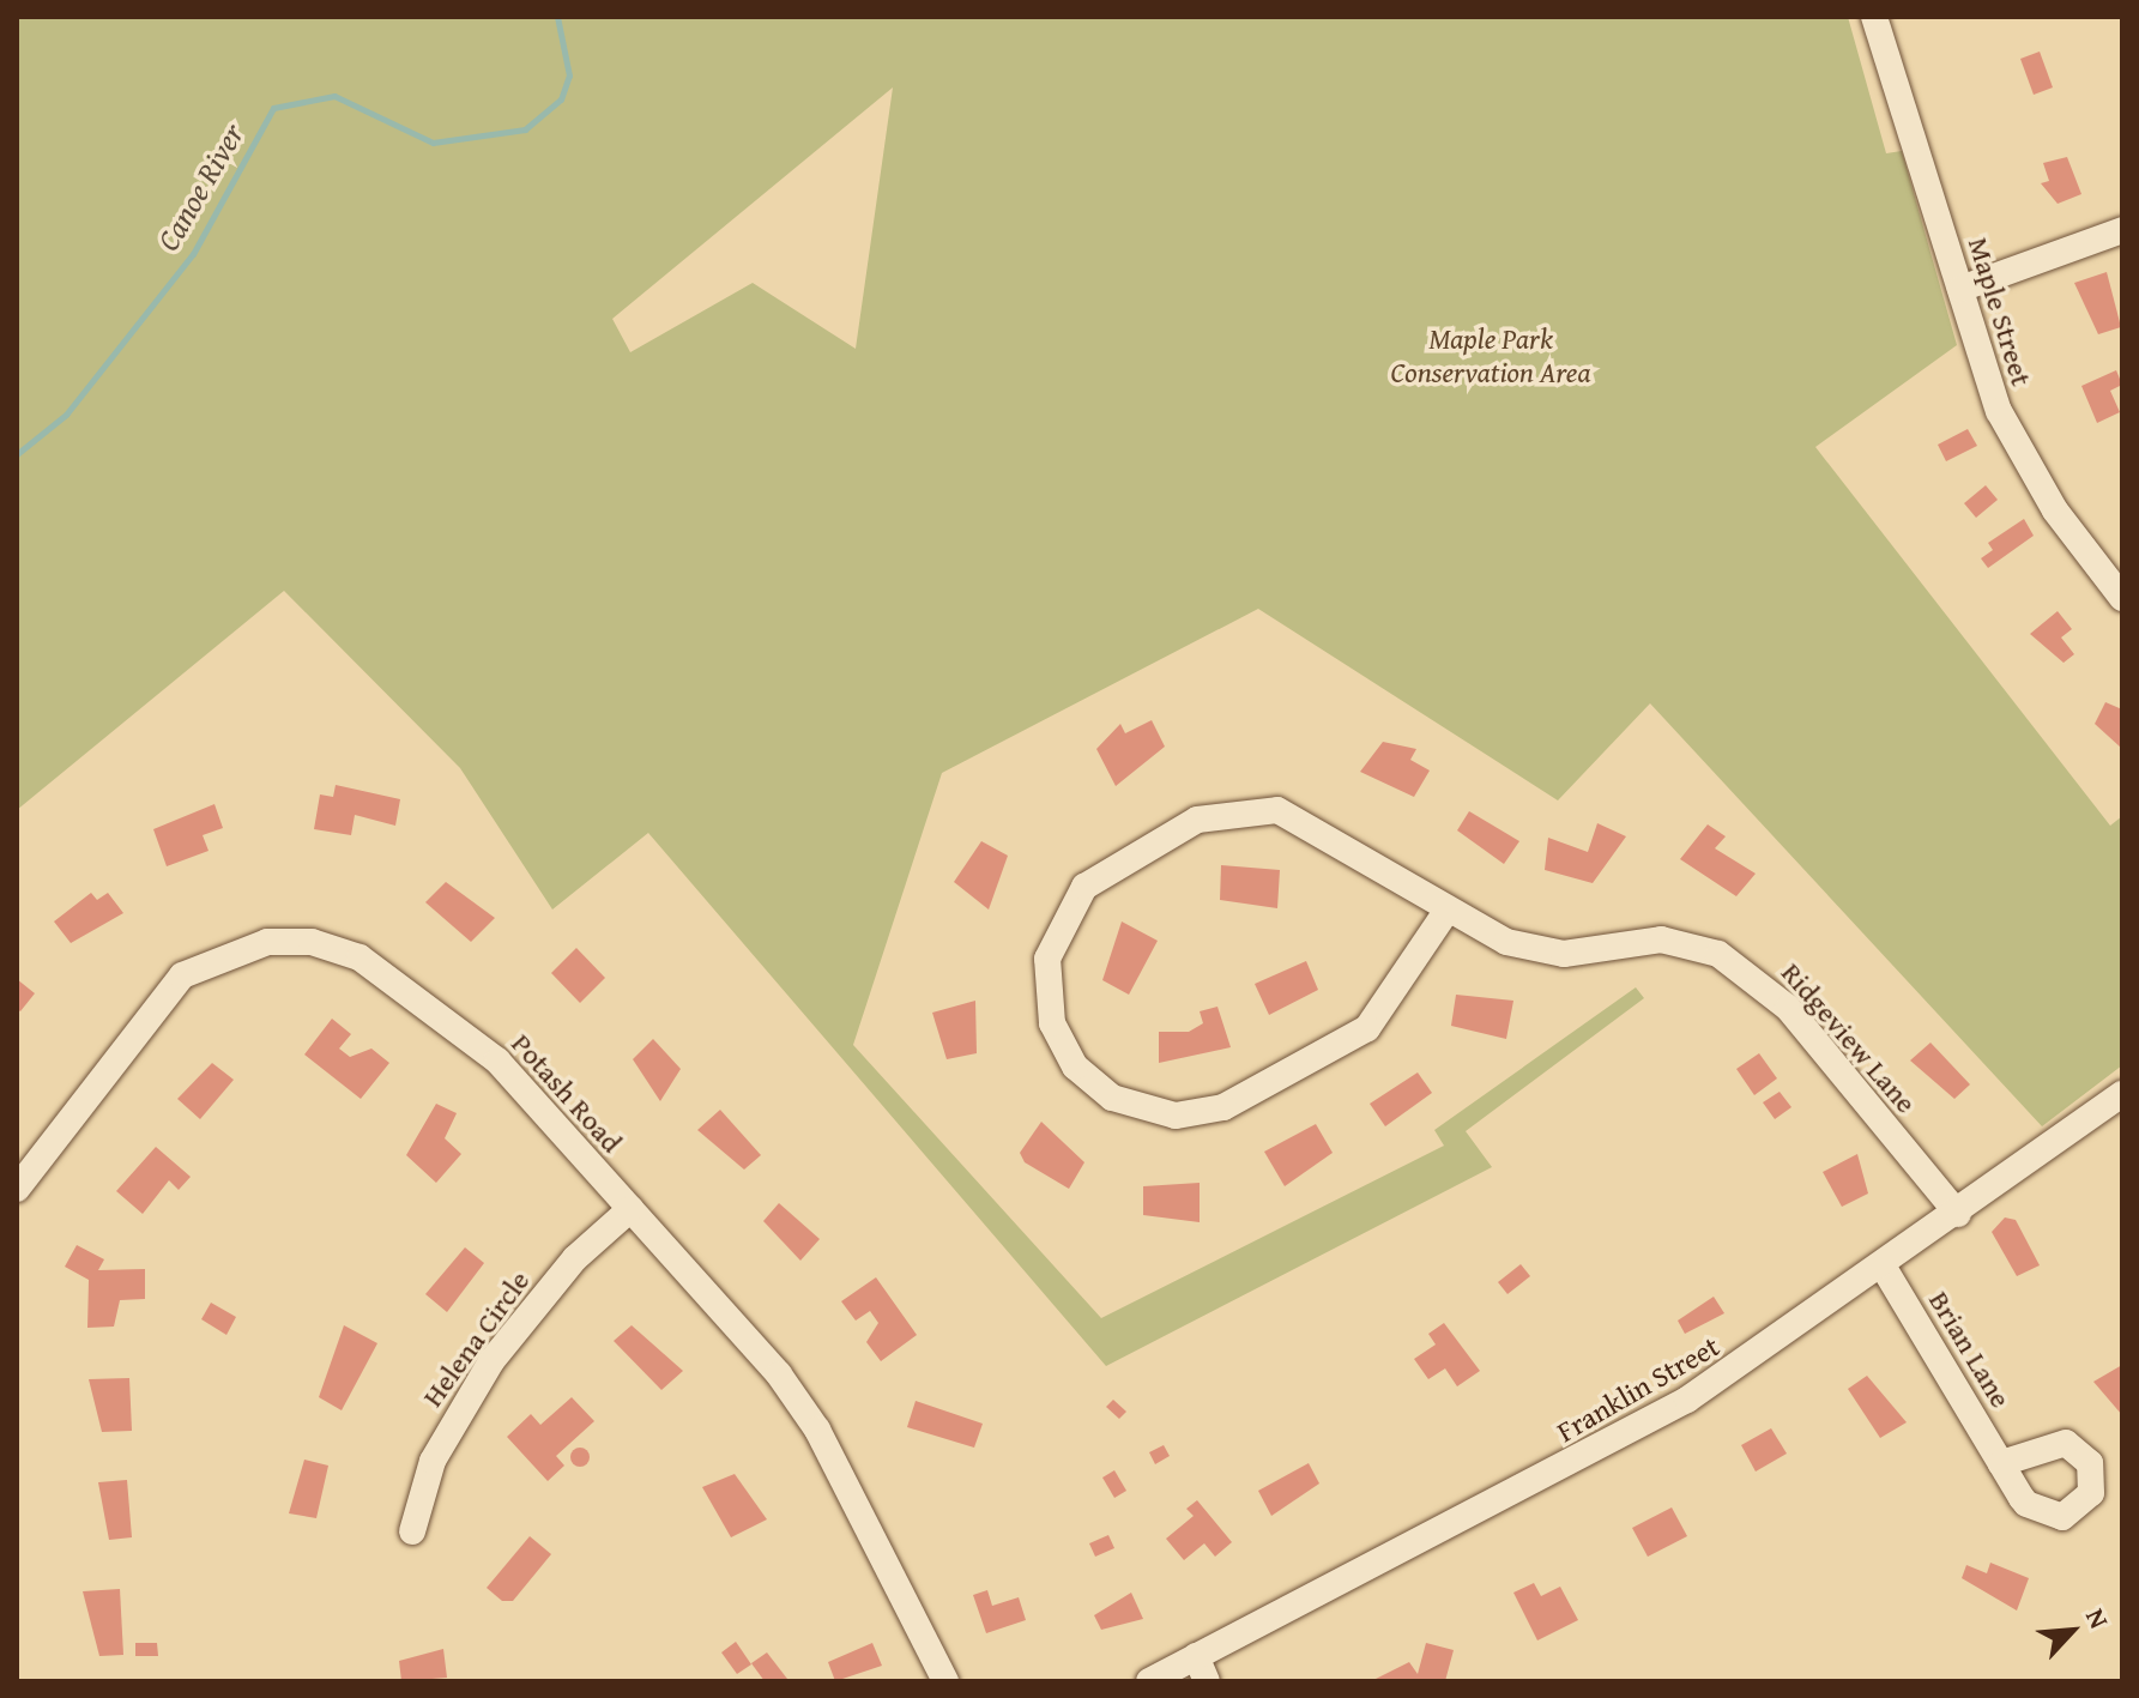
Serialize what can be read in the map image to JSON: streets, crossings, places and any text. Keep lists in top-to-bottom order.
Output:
{
  "streets": {
    "street": [
      "Maple Street",
      "Ridgeview Lane",
      "Potash Road",
      "Helena Circle",
      "Brian Lane",
      "Franklin Street"
    ]
  },
  "crossings": [
    ["Ridgeview Lane", "Franklin Street"],
    ["Potash Road", "Helena Circle"],
    ["Brian Lane", "Franklin Street"]
  ],
  "water": ["Canoe River"],
  "parks": ["Maple Park Conservation Area"],
  "north": "top right"
}
